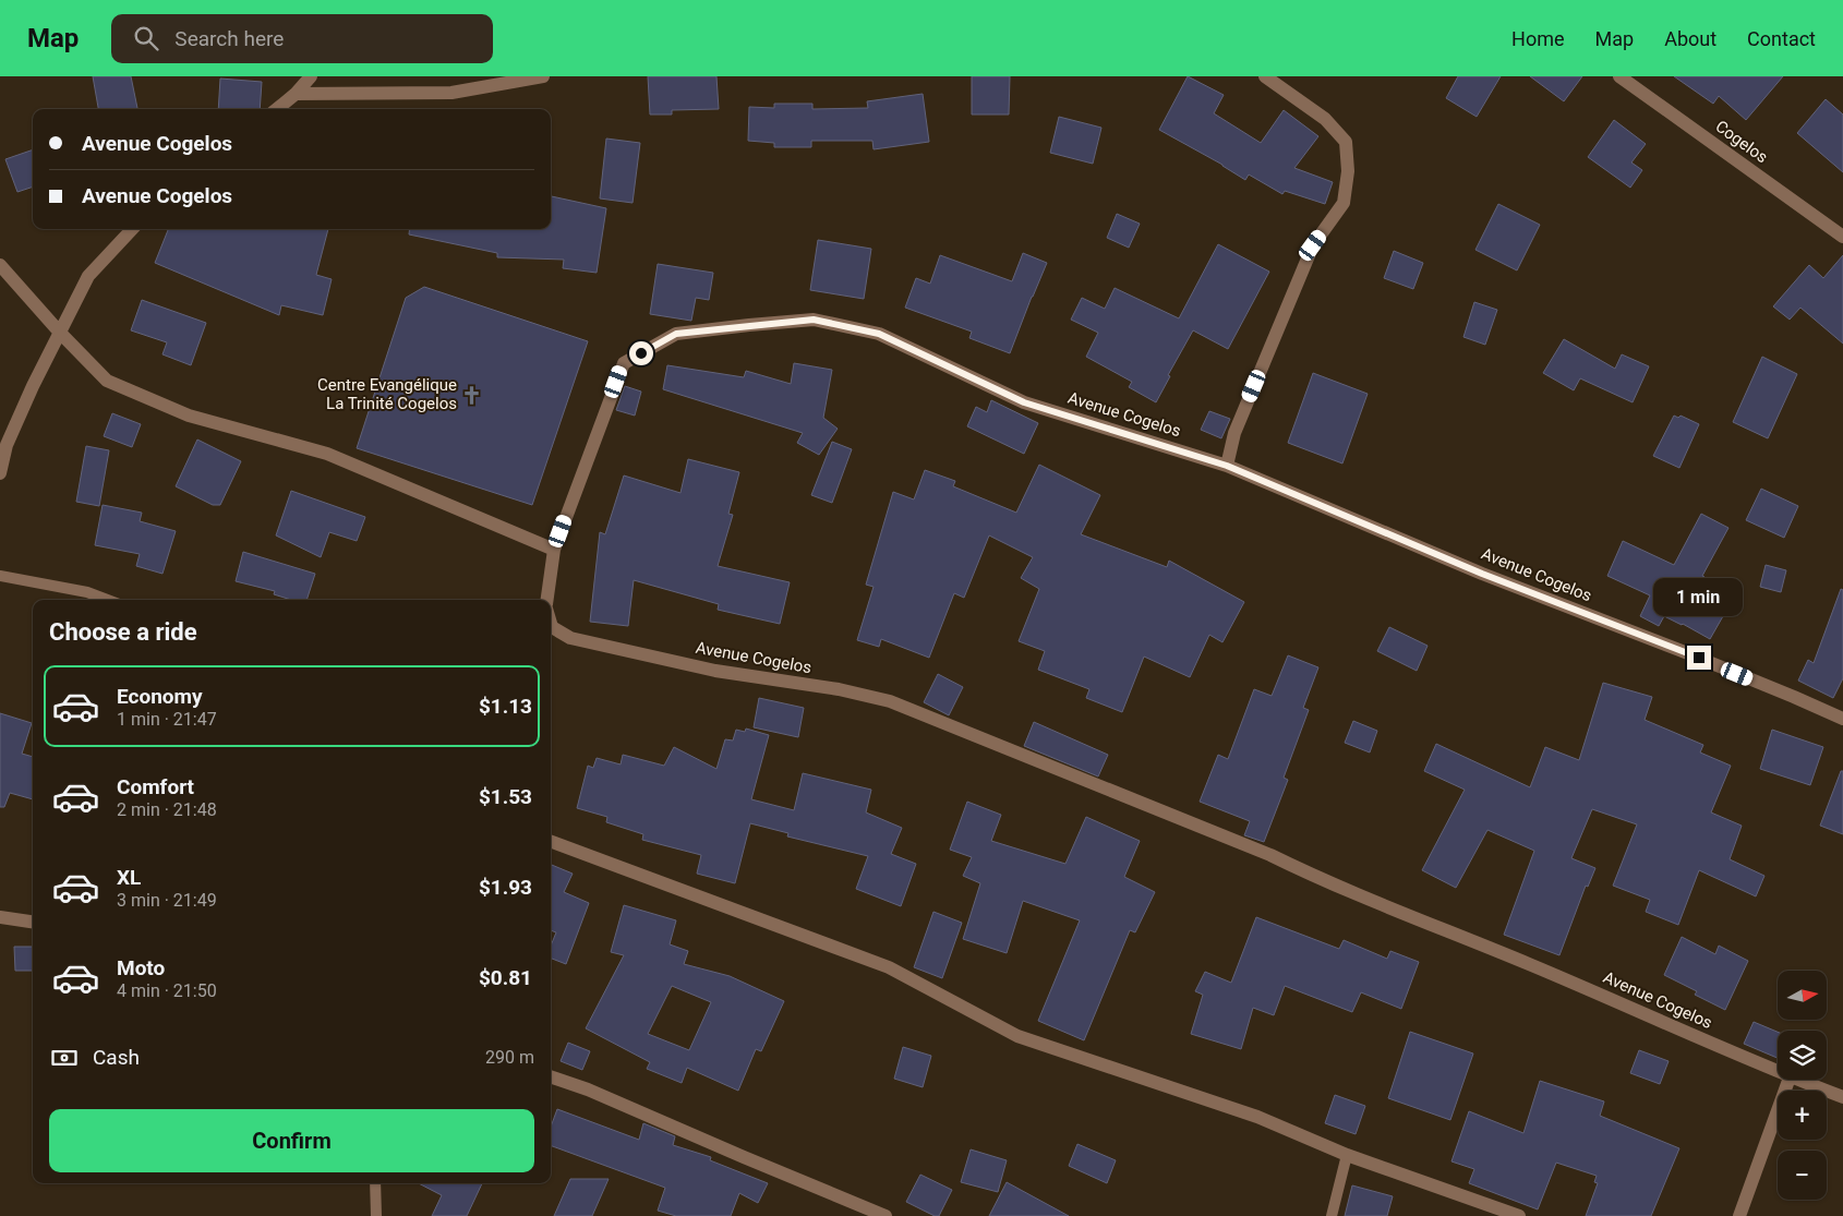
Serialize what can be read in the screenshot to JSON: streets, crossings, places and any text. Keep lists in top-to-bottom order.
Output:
{
  "streets": {
    "street": ["Cogelos", "Avenue Cogelos"]
  },
  "places": {
    "church": ["Centre Evangélique La Trinité Cogelos"]
  },
  "north": "right",
  "page": {
    "header": "Map",
    "search": "Search here",
    "nav": [
      "Home",
      "Map",
      "About",
      "Contact"
    ],
    "banner": ["Avenue Cogelos", "Avenue Cogelos"],
    "bubble": "1 min",
    "heading": "Choose a ride",
    "list": [
      {
        "name": "Economy",
        "note": "1 min · 21:47",
        "value": "$1.13"
      },
      {
        "name": "Comfort",
        "note": "2 min · 21:48",
        "value": "$1.53"
      },
      {
        "name": "XL",
        "note": "3 min · 21:49",
        "value": "$1.93"
      },
      {
        "name": "Moto",
        "note": "4 min · 21:50",
        "value": "$0.81"
      }
    ],
    "map_buttons": ["+", "−"],
    "pay": ["Cash", "290 m"],
    "buttons": "Confirm"
  }
}
